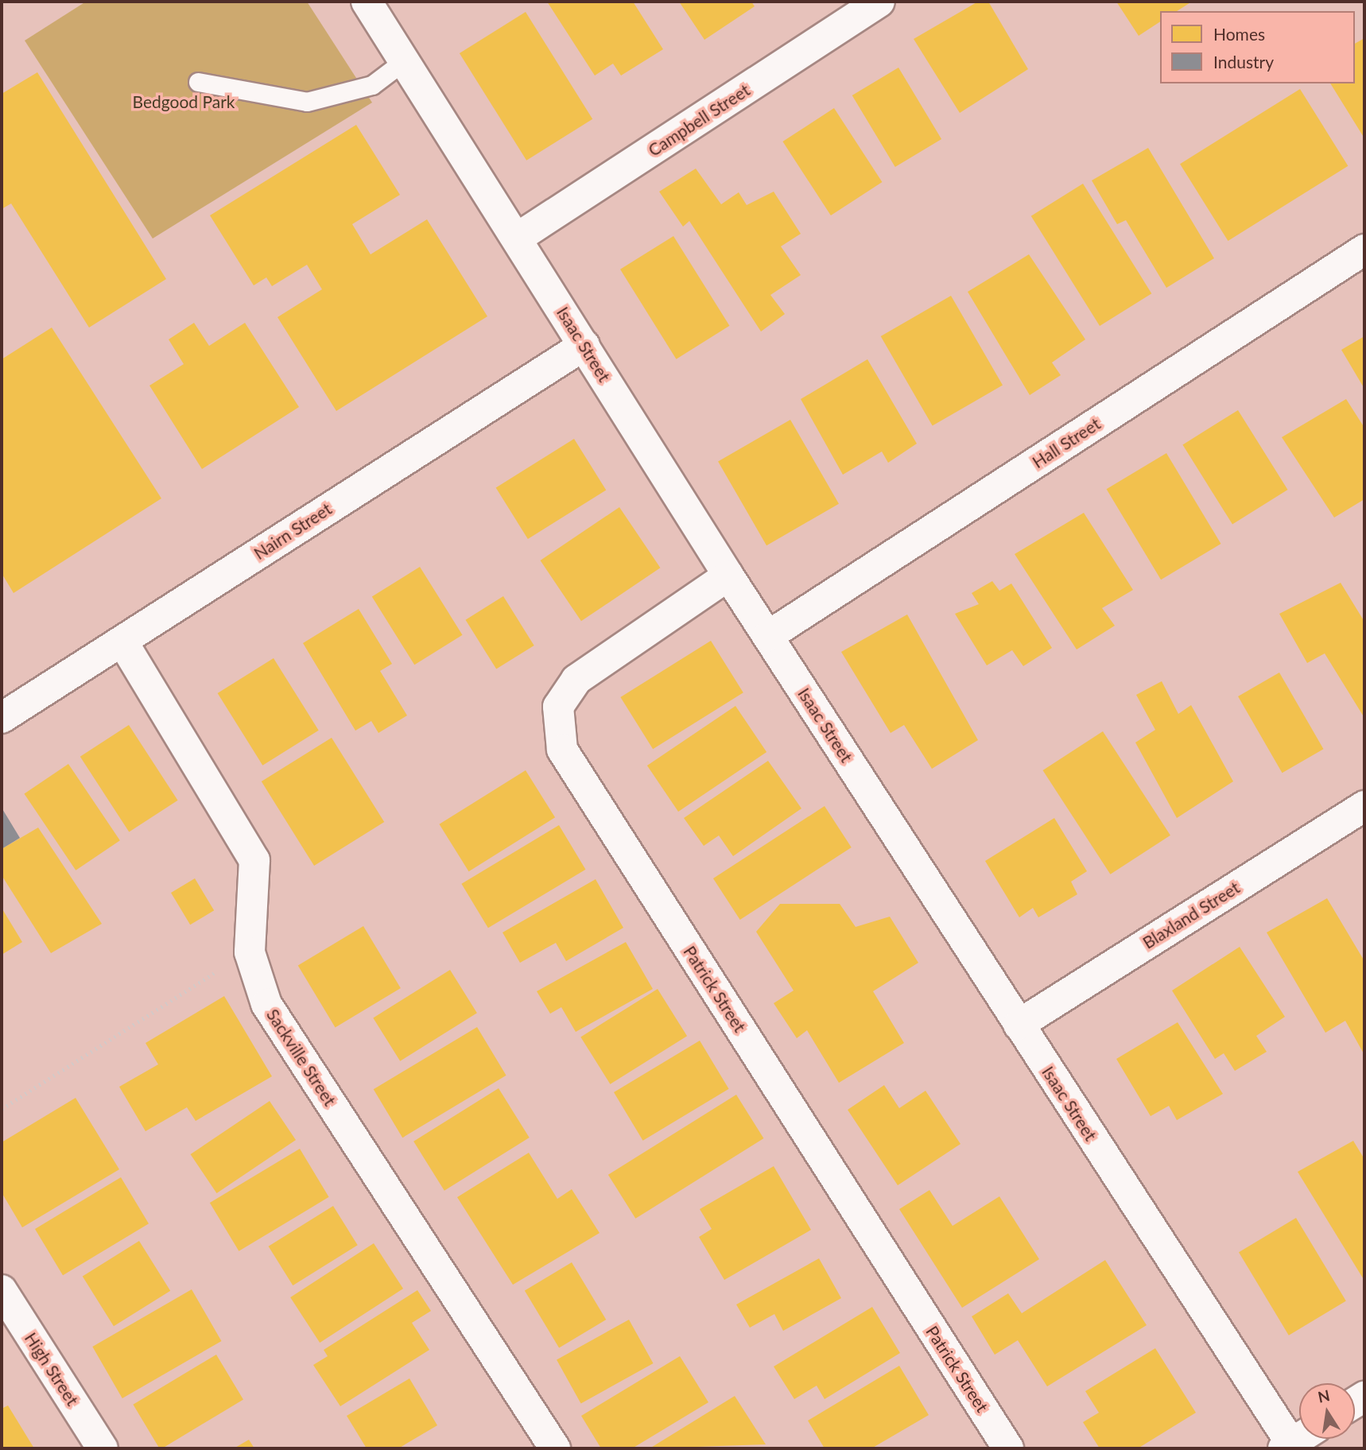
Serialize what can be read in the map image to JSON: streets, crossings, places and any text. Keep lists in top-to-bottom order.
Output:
{
  "streets": {
    "street": [
      "Campbell Street",
      "Isaac Street",
      "Hall Street",
      "Nairn Street",
      "Blaxland Street",
      "Patrick Street",
      "Sackville Street",
      "High Street"
    ]
  },
  "crossings": [
    ["Campbell Street", "Isaac Street"],
    ["Isaac Street", "Hall Street"],
    ["Isaac Street", "Nairn Street"],
    ["Isaac Street", "Blaxland Street"],
    ["Isaac Street", "Patrick Street"],
    ["Nairn Street", "Sackville Street"]
  ],
  "parks": ["Bedgood Park"],
  "legend": ["Homes", "Industry"],
  "north": "top"
}
